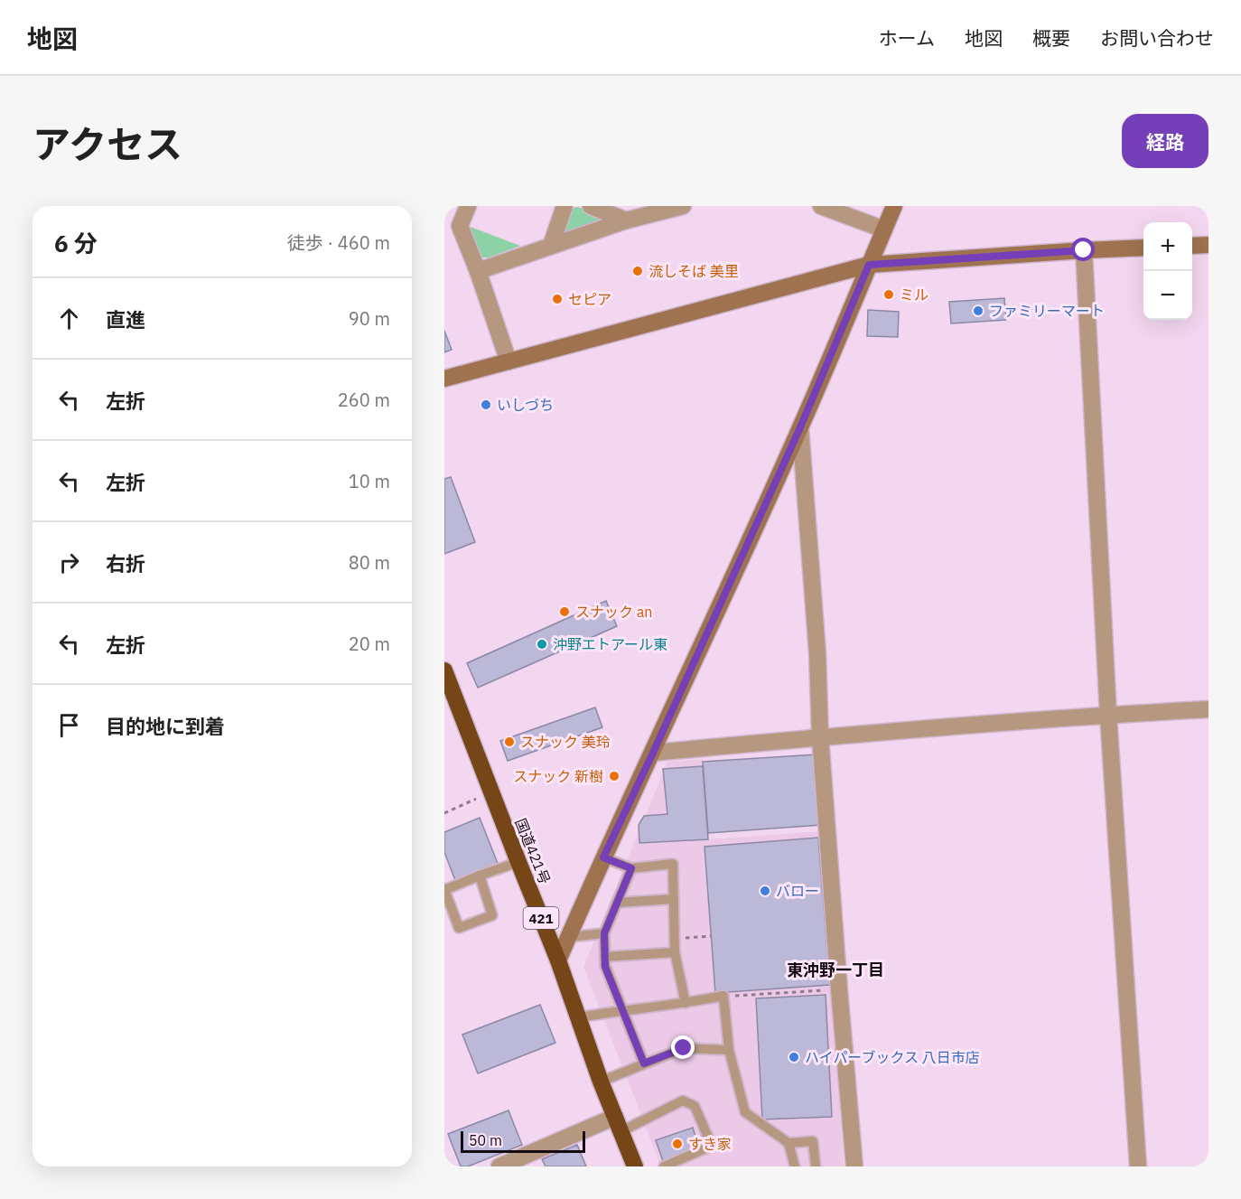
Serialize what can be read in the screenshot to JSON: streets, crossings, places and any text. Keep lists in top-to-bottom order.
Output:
{
  "streets": {
    "highway": ["国道421号", "421"]
  },
  "districts": ["東沖野一丁目"],
  "places": [
    "流しそば 美里",
    "ミル",
    "セピア",
    "ファミリーマート",
    "いしづち",
    "スナック an",
    "沖野エトアール東",
    "スナック 美玲",
    "スナック 新樹",
    "バロー",
    "ハイパーブックス 八日市店",
    "すき家"
  ],
  "scale_bar": "50 m",
  "page": {
    "header": "地図",
    "nav": [
      "ホーム",
      "地図",
      "概要",
      "お問い合わせ"
    ],
    "title": "アクセス",
    "buttons": "経路",
    "heading": ["6 分", "徒歩 · 460 m"],
    "map_buttons": ["+", "−"],
    "list": [
      ["直進", "90 m"],
      ["左折", "260 m"],
      ["左折", "10 m"],
      ["右折", "80 m"],
      ["左折", "20 m"],
      "目的地に到着"
    ],
    "scale": "50 m"
  }
}
